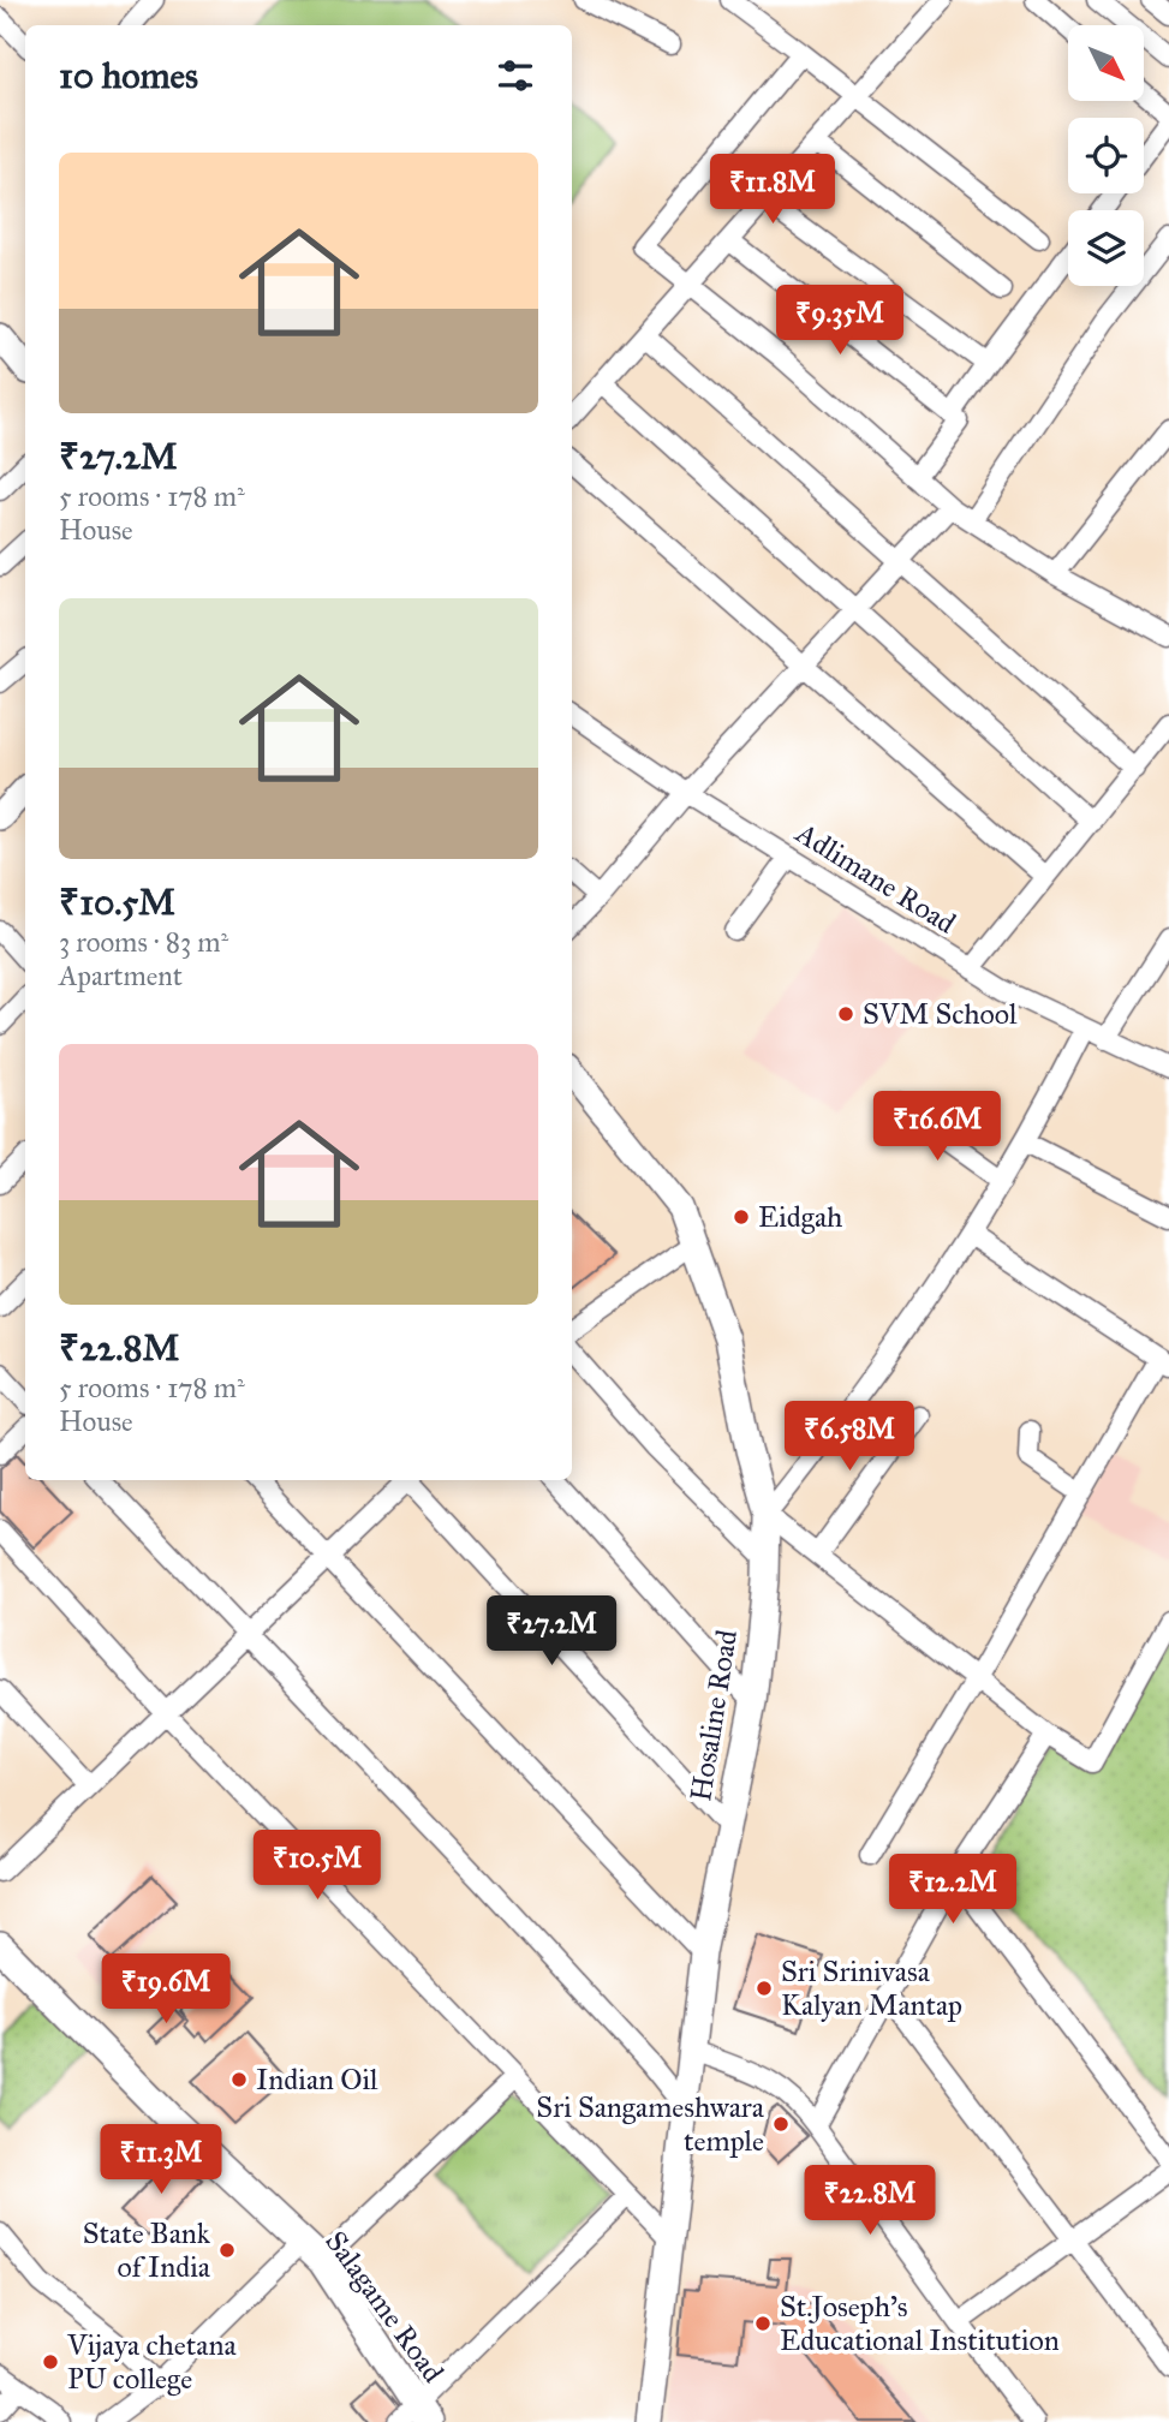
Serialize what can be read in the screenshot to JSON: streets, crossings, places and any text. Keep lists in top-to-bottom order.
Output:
{
  "streets": {
    "main road": ["Salagame Road"],
    "street": ["Adlimane Road", "Hosaline Road"]
  },
  "places": [
    "SVM School",
    "Eidgah",
    "Sri Srinivasa Kalyan Mantap",
    "Indian Oil",
    "Sri Sangameshwara temple",
    "State Bank of India",
    "St.Joseph's Educational Institution",
    "Vijaya chetana PU college"
  ],
  "north": "bottom right",
  "page": {
    "heading": "10 homes",
    "list": [
      {
        "name": "₹27.2M",
        "note": "5 rooms · 178 m² · House"
      },
      {
        "name": "₹10.5M",
        "note": "3 rooms · 83 m² · Apartment"
      },
      {
        "name": "₹22.8M",
        "note": "5 rooms · 178 m² · House"
      }
    ],
    "price": [
      "₹11.8M",
      "₹9.35M",
      "₹16.6M",
      "₹6.58M",
      "₹27.2M",
      "₹10.5M",
      "₹12.2M",
      "₹19.6M",
      "₹11.3M",
      "₹22.8M"
    ]
  }
}
